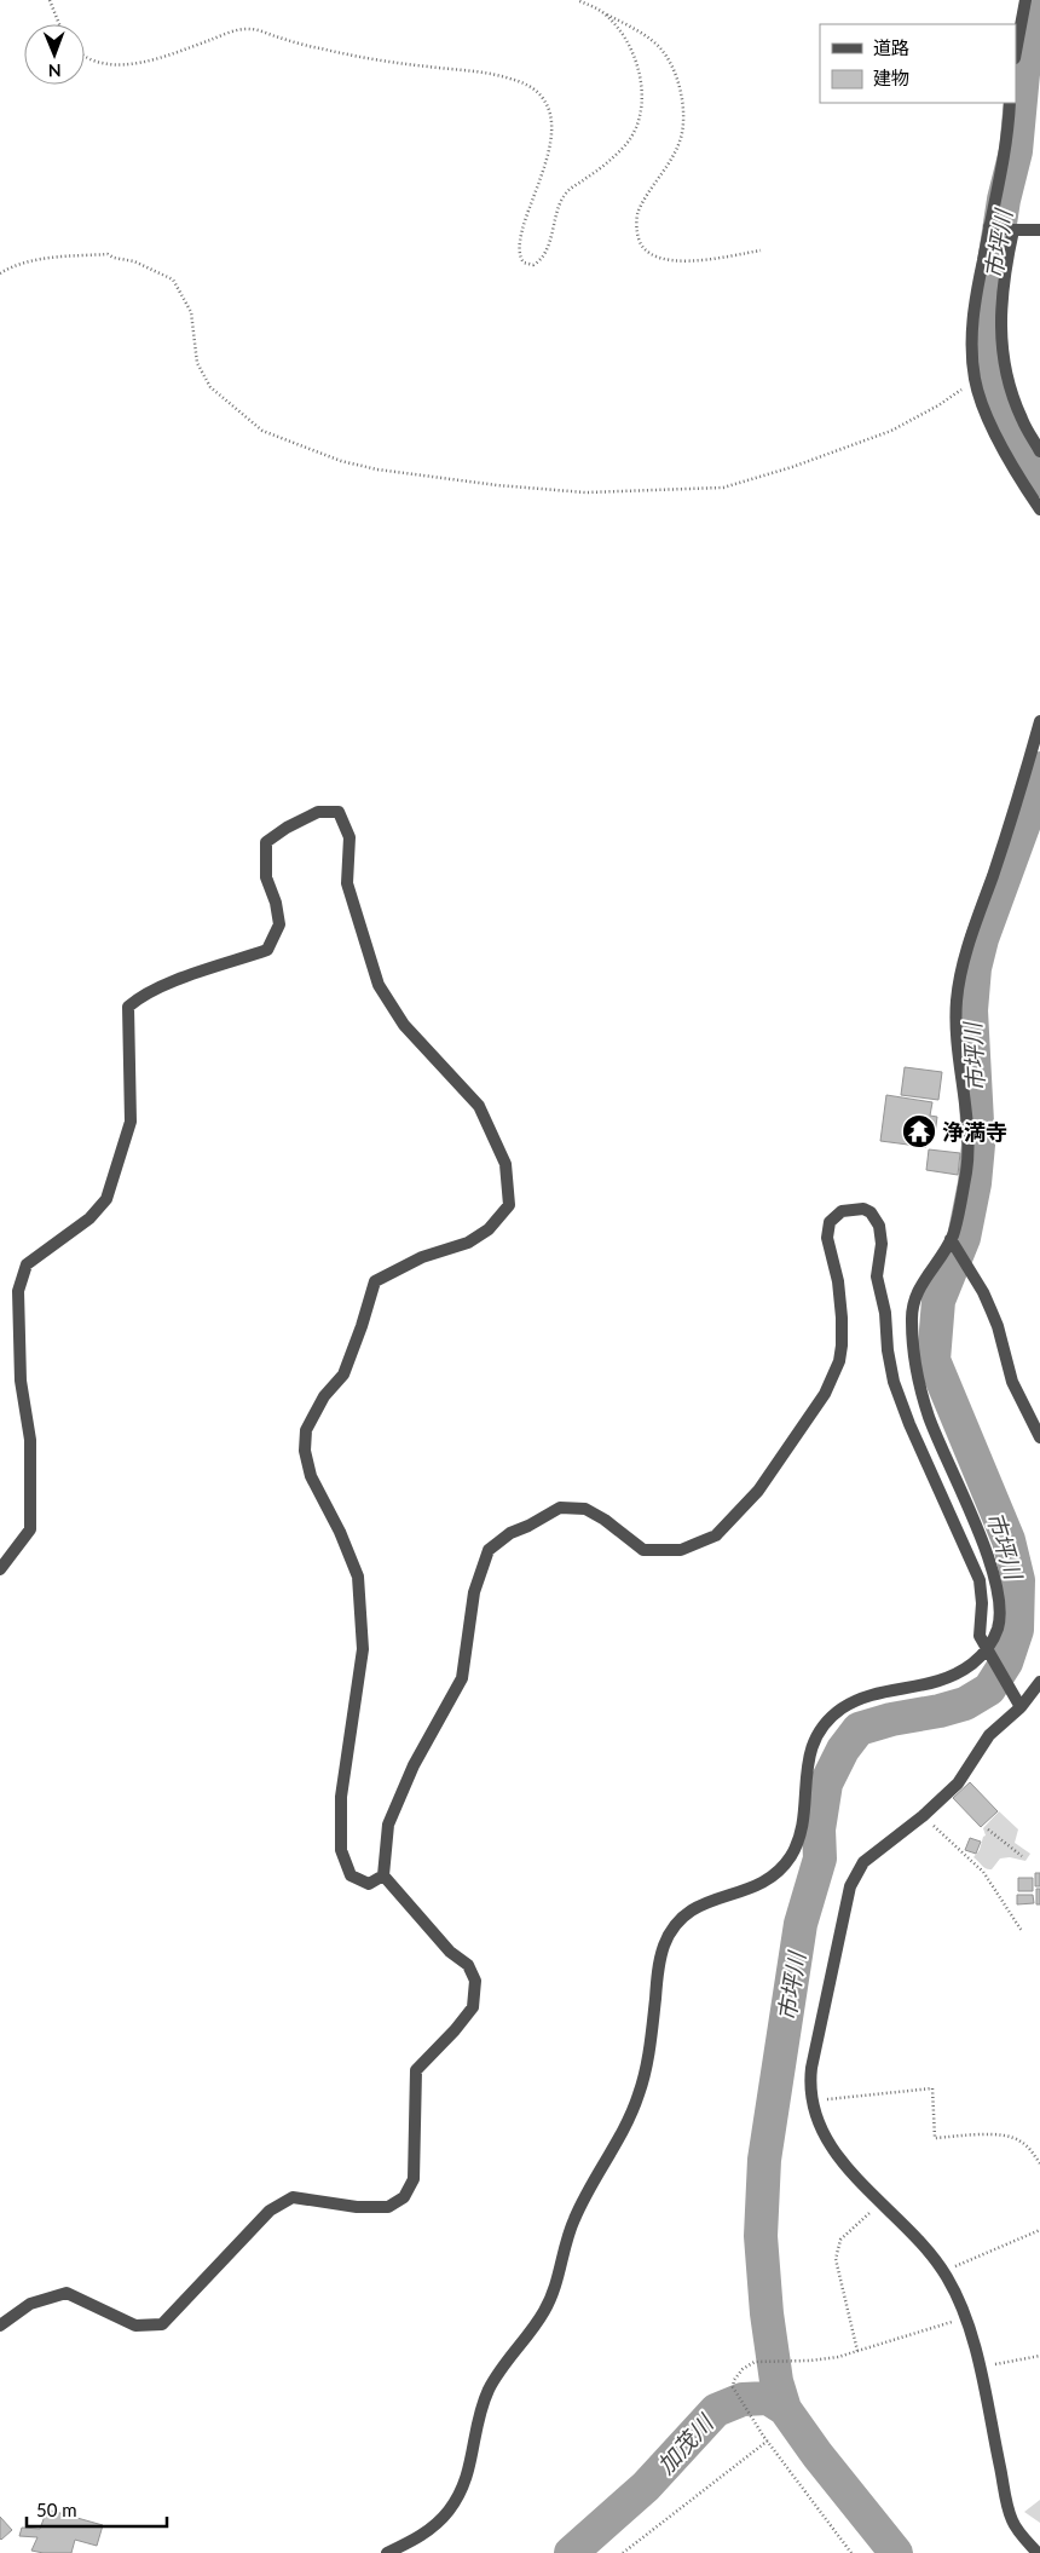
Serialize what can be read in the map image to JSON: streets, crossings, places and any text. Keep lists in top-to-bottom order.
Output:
{
  "water": ["市坪川", "加茂川"],
  "places": {
    "temple": ["浄満寺"]
  },
  "legend": ["道路", "建物"],
  "scale_bar": "50 m",
  "north": "bottom"
}
